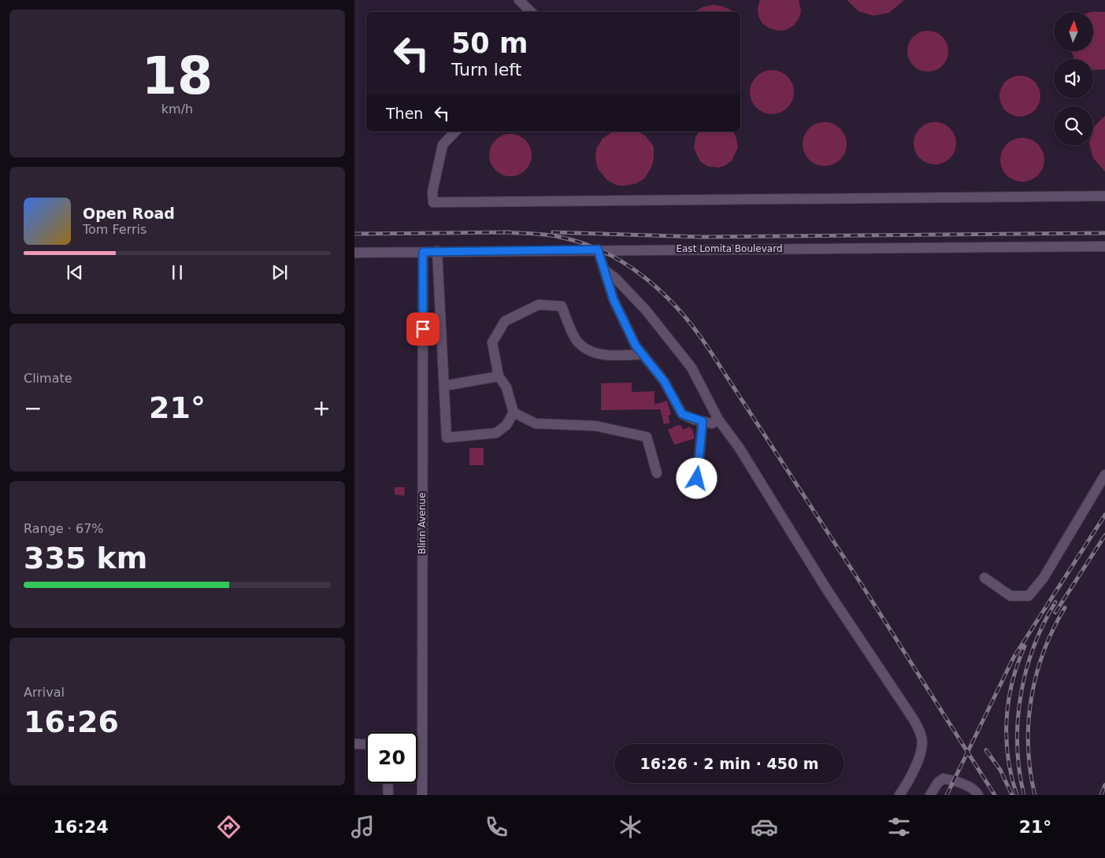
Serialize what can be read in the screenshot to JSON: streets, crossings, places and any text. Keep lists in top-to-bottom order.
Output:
{
  "streets": {
    "street": ["East Lomita Boulevard", "Blinn Avenue"]
  },
  "crossings": [
    ["East Lomita Boulevard", "Blinn Avenue"]
  ],
  "north": "top",
  "page": {
    "tile": [
      ["18", "km/h"],
      "Climate",
      ["Range · 67%", "335 km"],
      ["Arrival", "16:26"]
    ],
    "turn": ["50 m", "Turn left"],
    "then": "Then",
    "song": ["Open Road", "Tom Ferris"],
    "heat": ["−", "21°", "+"],
    "limit": "20",
    "trip": "16:26 · 2 min · 450 m",
    "tabs": ["16:24", "21°"]
  }
}
